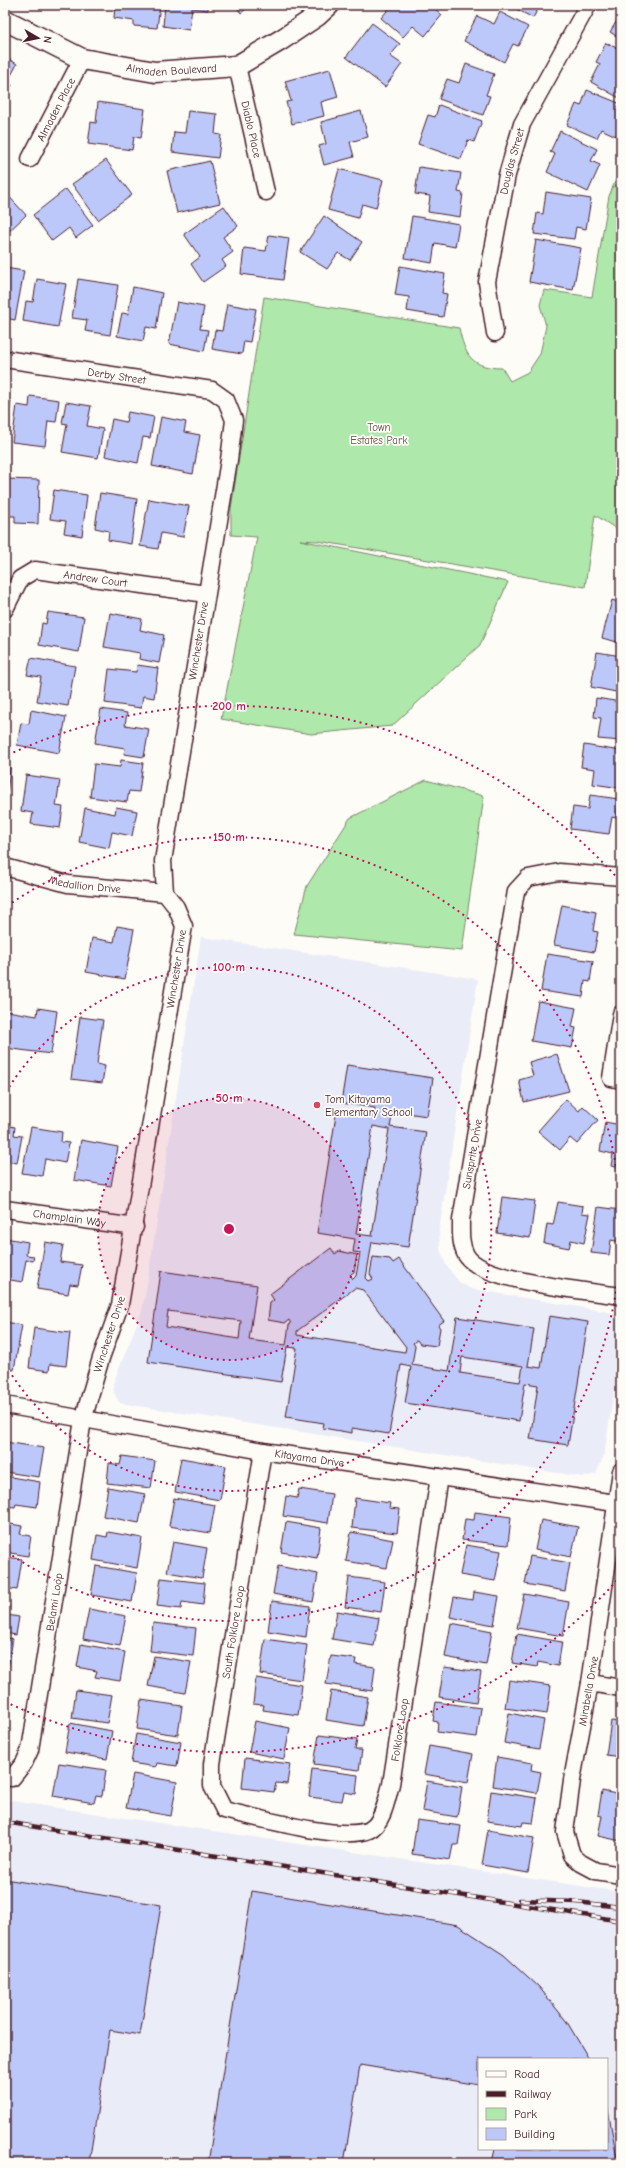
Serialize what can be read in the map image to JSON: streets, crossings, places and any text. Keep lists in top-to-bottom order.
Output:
{
  "streets": {
    "street": [
      "Almaden Boulevard",
      "Almaden Place",
      "Diablo Place",
      "Douglas Street",
      "Derby Street",
      "Andrew Court",
      "Winchester Drive",
      "Medallion Drive",
      "Sunsprite Drive",
      "Champlain Way",
      "Kitayama Drive",
      "Belami Loop",
      "South Folklore Loop",
      "Mirabella Drive",
      "Folklore Loop"
    ]
  },
  "crossings": [
    ["Almaden Boulevard", "Almaden Place"],
    ["Almaden Boulevard", "Diablo Place"],
    ["Derby Street", "Winchester Drive"],
    ["Andrew Court", "Winchester Drive"],
    ["Winchester Drive", "Medallion Drive"],
    ["Winchester Drive", "Champlain Way"],
    ["Winchester Drive", "Kitayama Drive"],
    ["Winchester Drive", "Belami Loop"],
    ["Kitayama Drive", "Belami Loop"],
    ["Kitayama Drive", "South Folklore Loop"],
    ["Kitayama Drive", "Mirabella Drive"],
    ["Kitayama Drive", "Folklore Loop"],
    ["South Folklore Loop", "Folklore Loop"]
  ],
  "parks": ["Town Estates Park"],
  "places": ["Tom Kitayama Elementary School"],
  "legend": [
    "Road",
    "Railway",
    "Park",
    "Building"
  ],
  "north": "right",
  "rings": [
    "200 m",
    "150 m",
    "100 m",
    "50 m"
  ]
}
